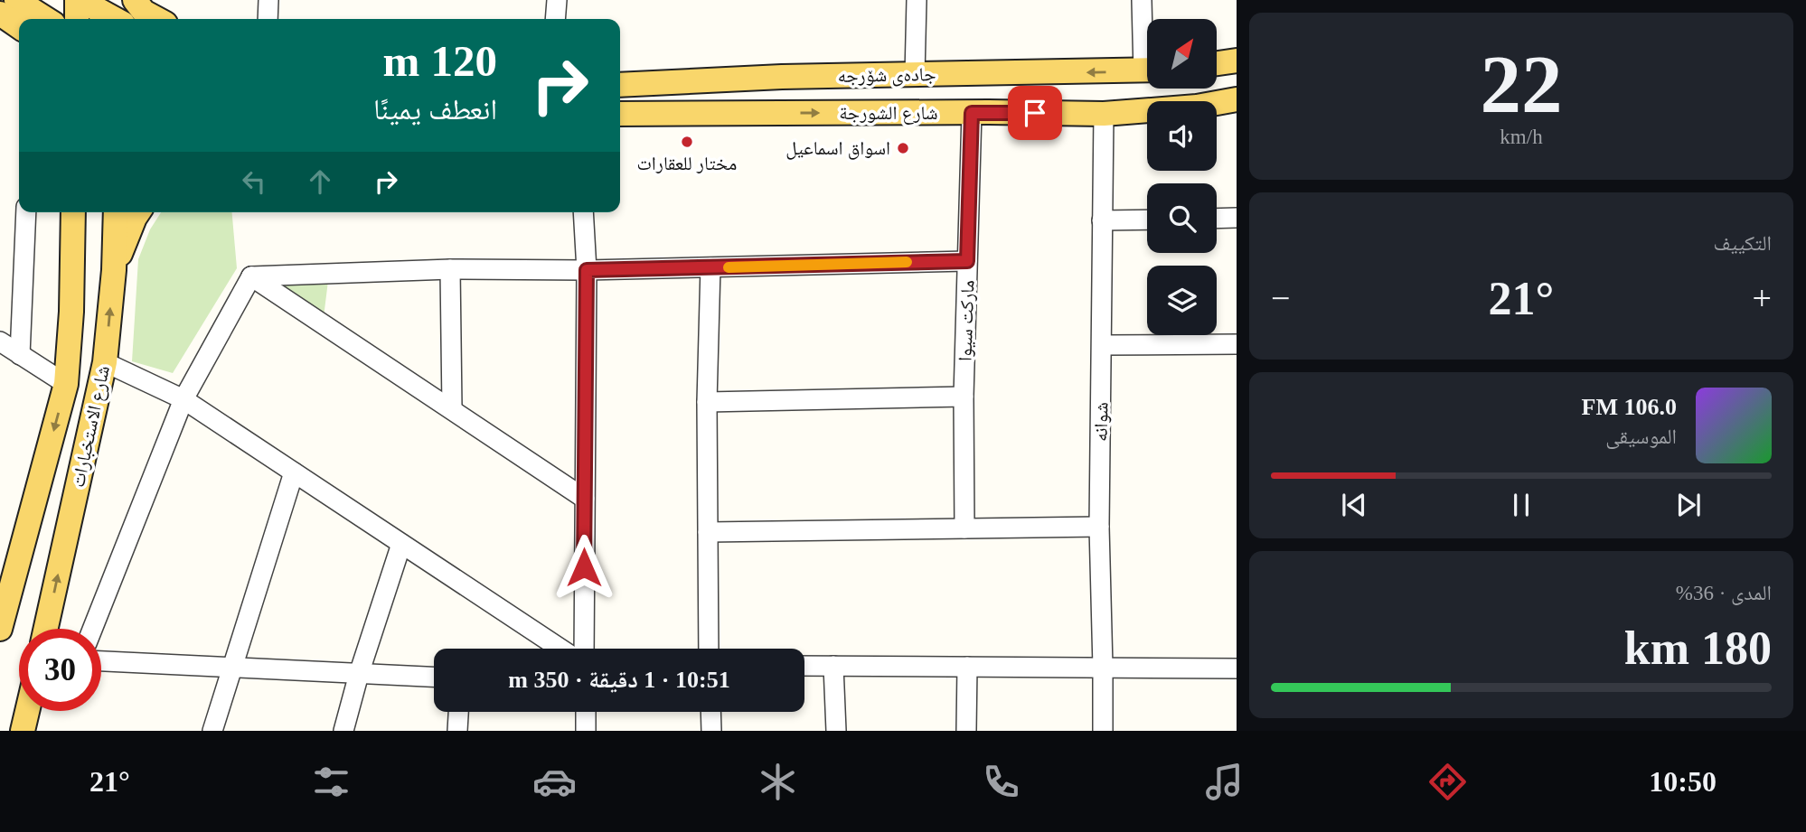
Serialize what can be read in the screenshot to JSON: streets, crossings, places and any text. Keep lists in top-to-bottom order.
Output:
{
  "streets": {
    "main road": ["جادەی شۆرجە", "شارع الشورجة", "شارع الاستخبارات"],
    "street": ["مارکت سیوا", "شوانە"]
  },
  "crossings": [
    ["شارع الشورجة", "مارکت سیوا"],
    ["شارع الشورجة", "شوانە"]
  ],
  "one_way": ["شارع الشورجة"],
  "places": ["مختار للعقارات", "اسواق اسماعيل"],
  "north": "top right",
  "page": {
    "tile": [
      ["22", "km/h"],
      "التكييف",
      ["المدى · 36%", "180 km"]
    ],
    "turn": ["120 m", "انعطف يمينًا"],
    "heat": ["−", "21°", "+"],
    "song": ["106.0 FM", "الموسيقى"],
    "limit": "30",
    "trip": "10:51 · 1 دقيقة · 350 m",
    "tabs": ["10:50", "21°"]
  }
}
